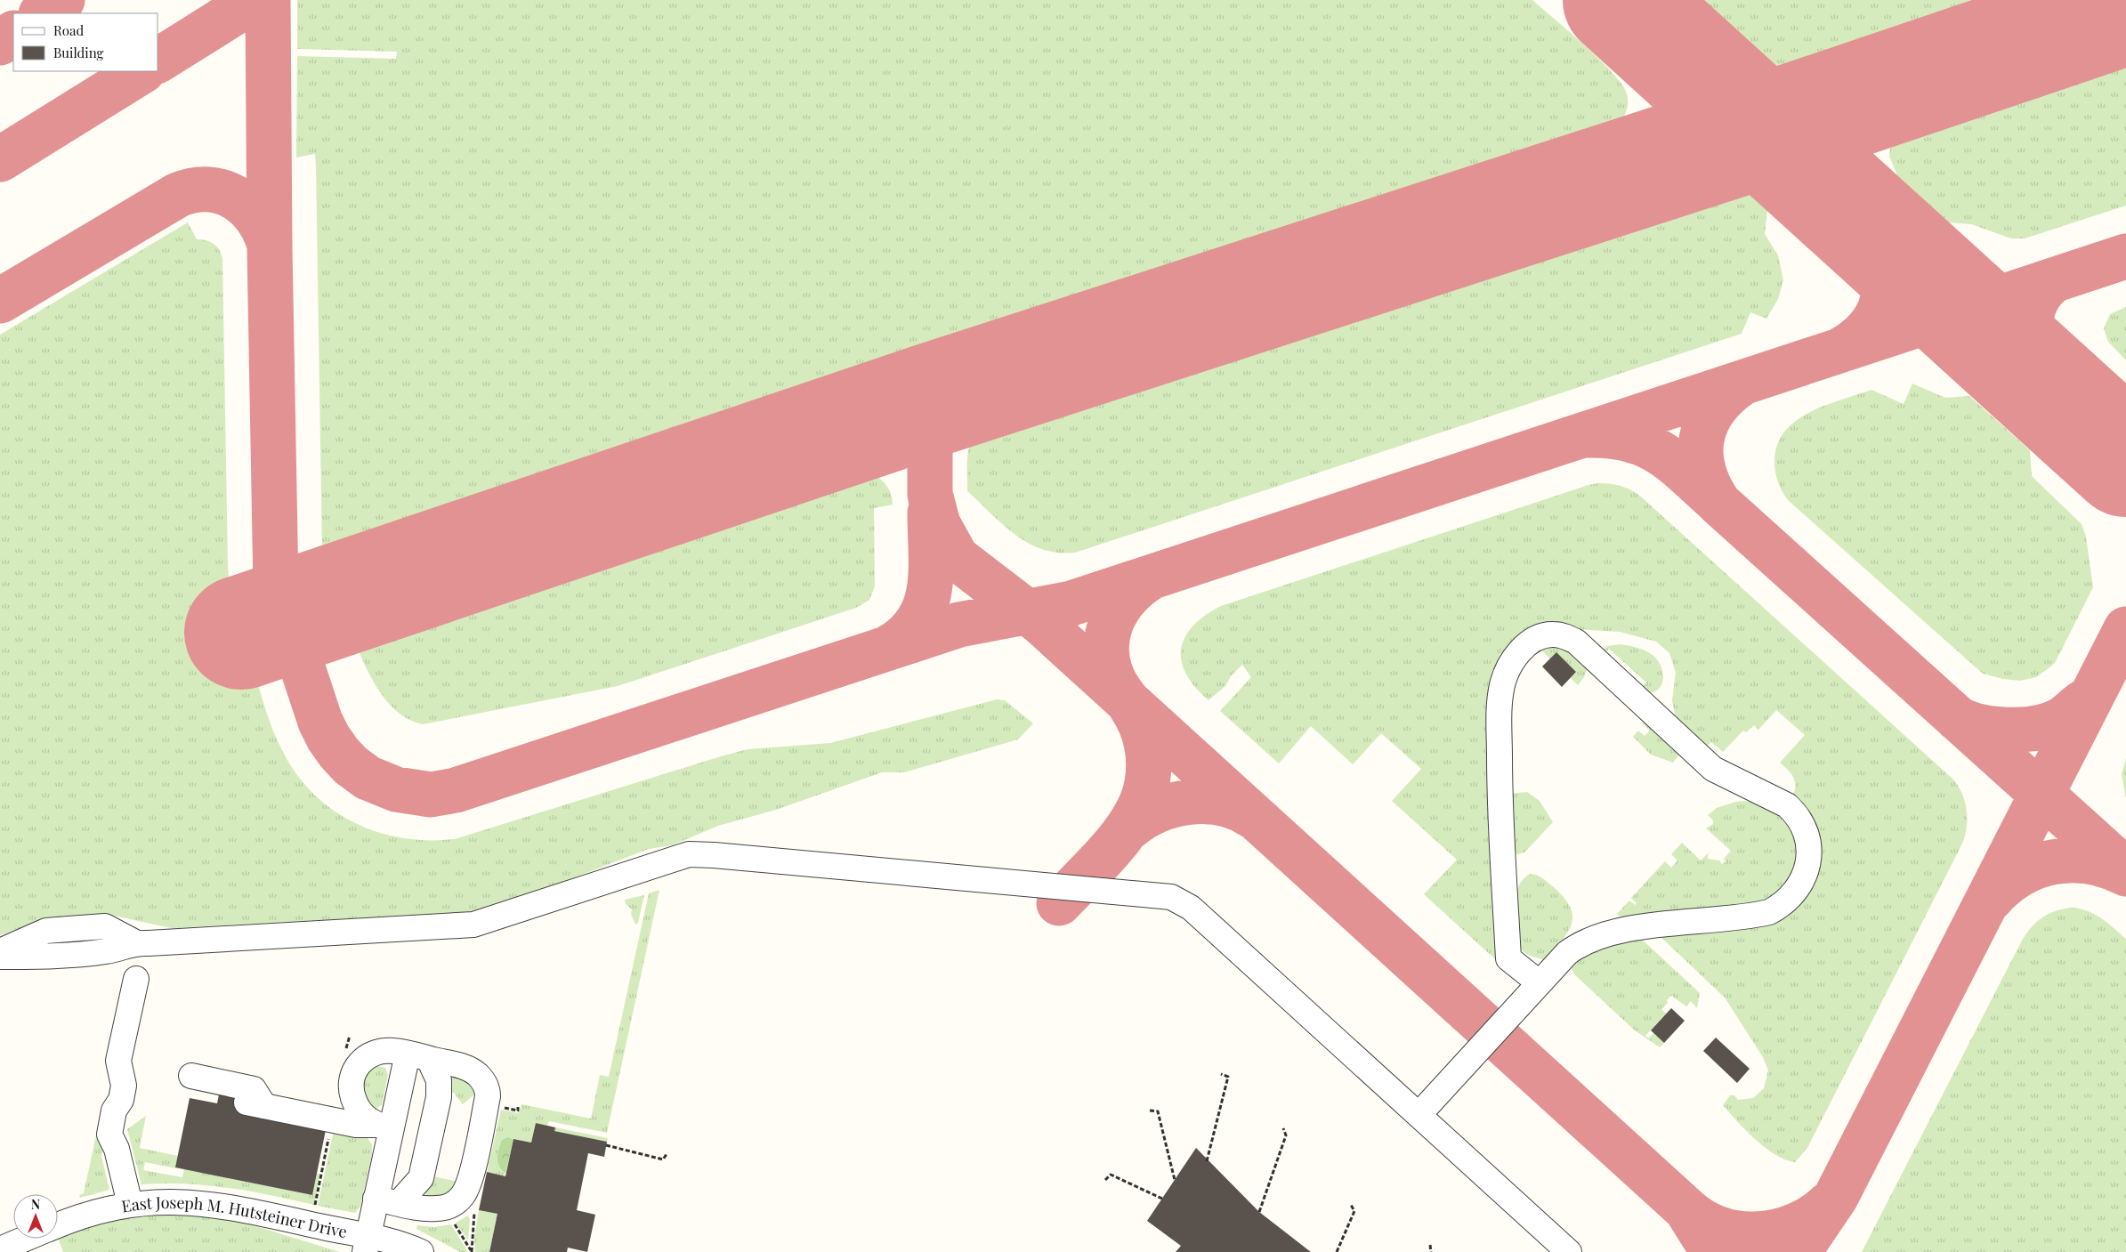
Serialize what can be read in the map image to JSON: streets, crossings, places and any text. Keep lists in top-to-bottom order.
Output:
{
  "streets": {
    "street": ["East Joseph M. Hutsteiner Drive"]
  },
  "legend": ["Road", "Building"],
  "north": "top"
}
